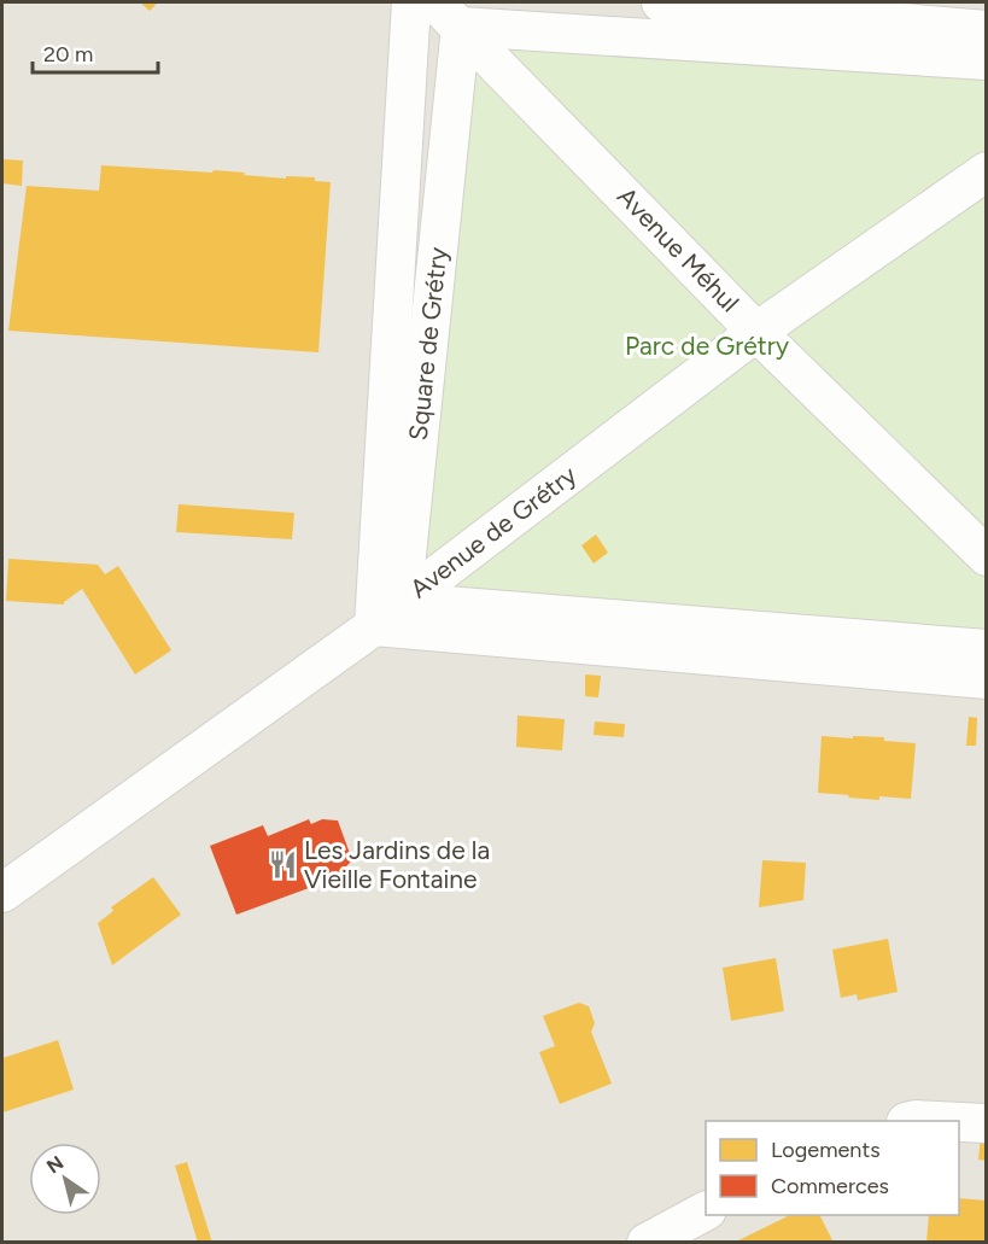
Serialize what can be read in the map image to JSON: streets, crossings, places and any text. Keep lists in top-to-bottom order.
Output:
{
  "streets": {
    "street": ["Avenue Méhul", "Square de Grétry", "Avenue de Grétry"]
  },
  "crossings": [
    ["Avenue Méhul", "Square de Grétry"],
    ["Avenue Méhul", "Avenue de Grétry"],
    ["Square de Grétry", "Avenue de Grétry"]
  ],
  "parks": ["Parc de Grétry"],
  "places": {
    "restaurant": ["Les Jardins de la Vieille Fontaine"]
  },
  "legend": ["Logements", "Commerces"],
  "scale_bar": "20 m",
  "north": "top left"
}
